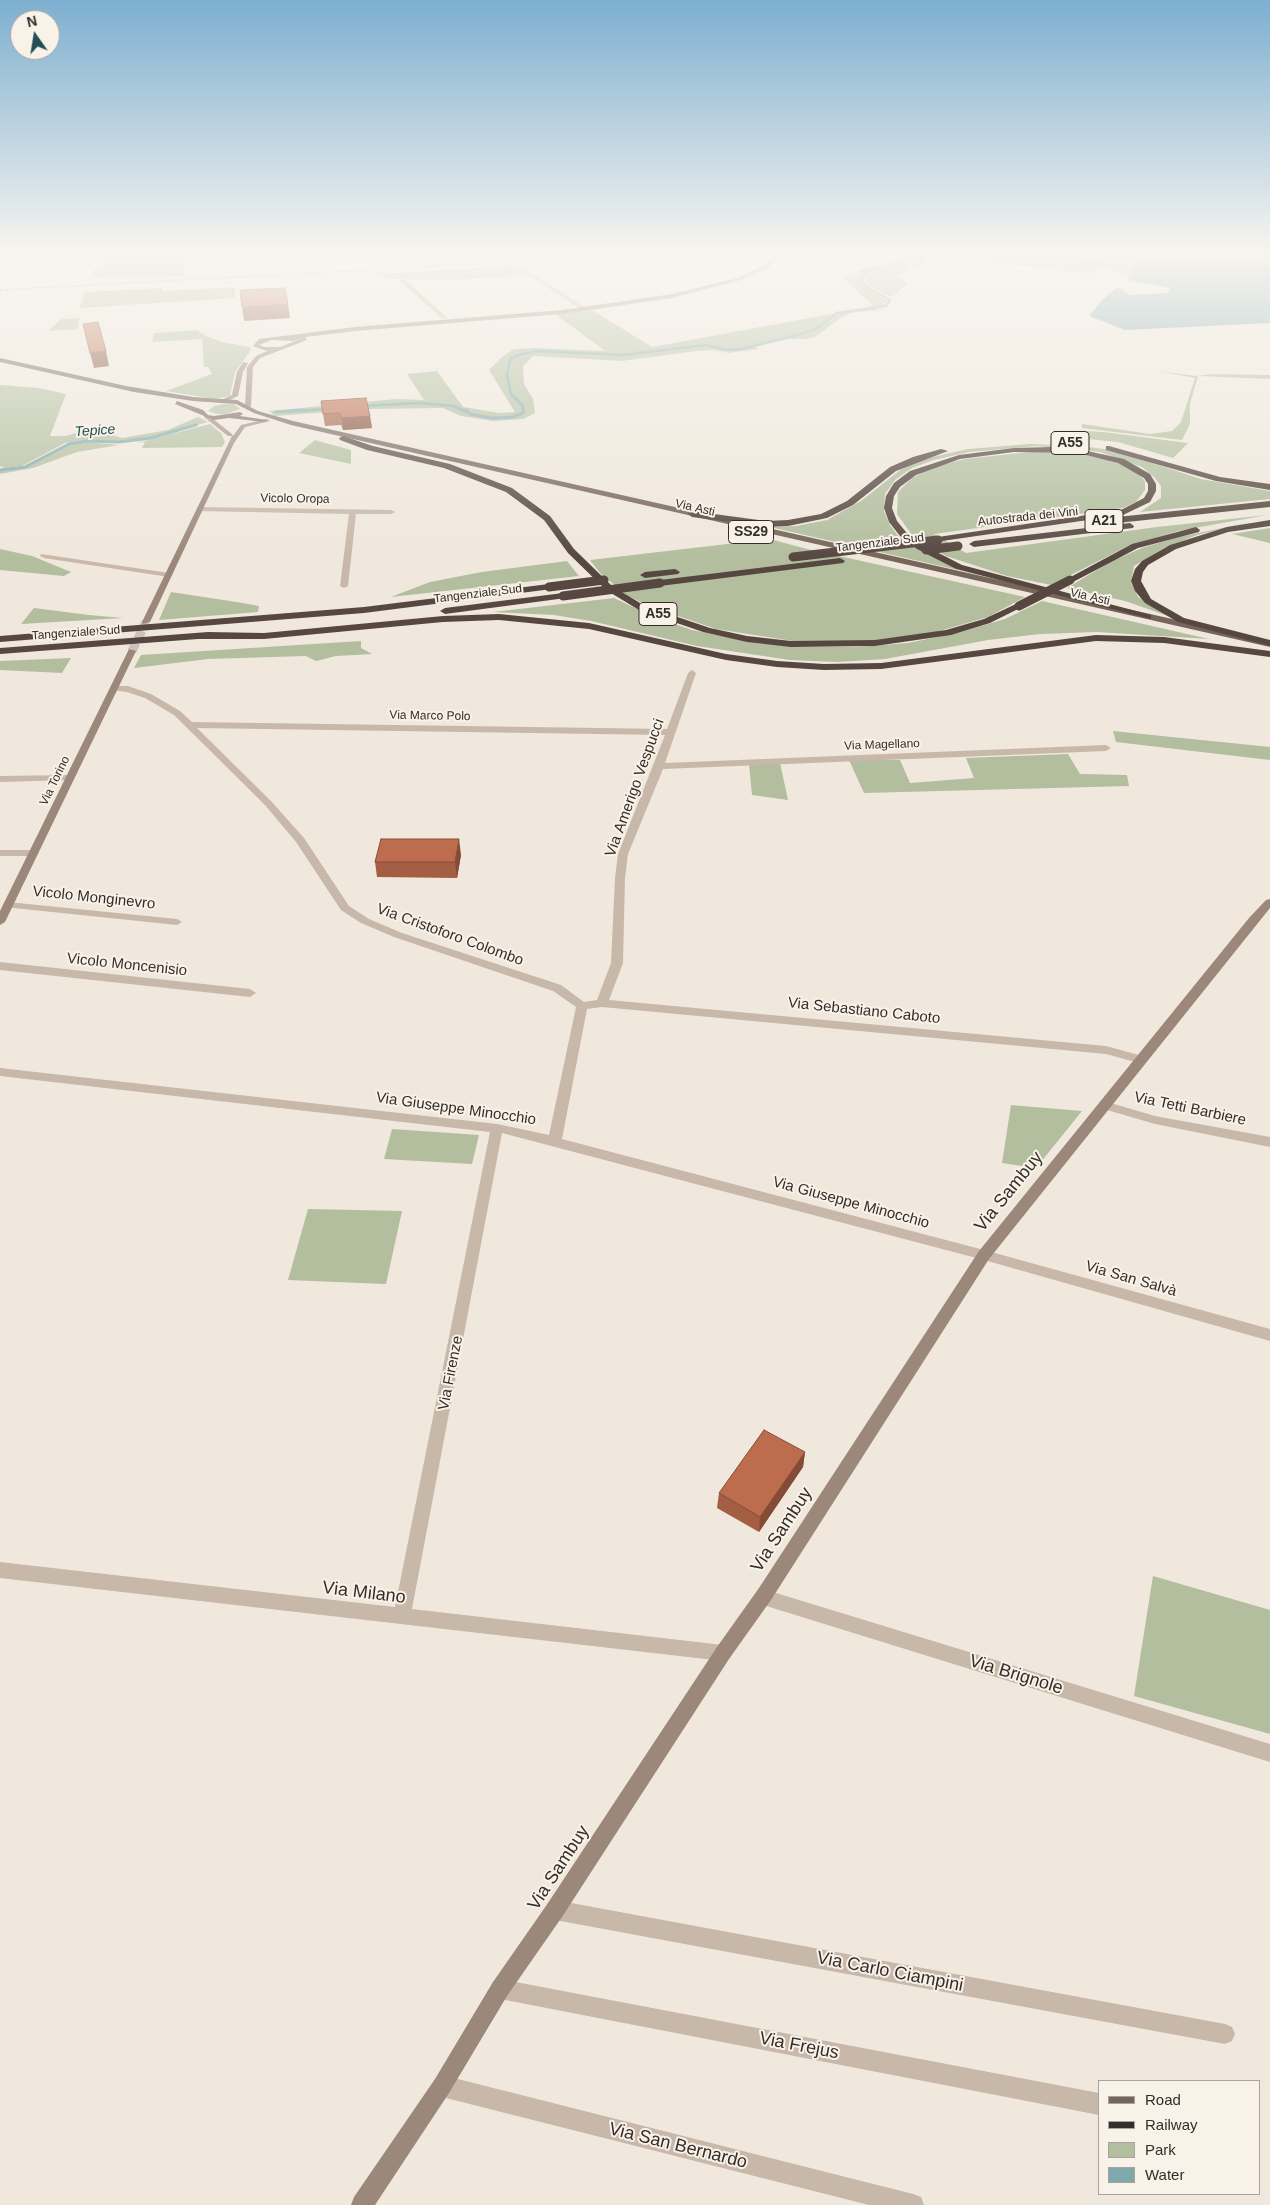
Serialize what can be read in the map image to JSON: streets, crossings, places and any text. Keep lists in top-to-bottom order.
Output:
{
  "streets": {
    "highway": [
      "A55",
      "Autostrada dei Vini",
      "A21",
      "Tangenziale Sud"
    ],
    "main road": ["Via Asti", "SS29"],
    "street": [
      "Vicolo Oropa",
      "Via Marco Polo",
      "Via Magellano",
      "Via Torino",
      "Via Amerigo Vespucci",
      "Vicolo Monginevro",
      "Via Cristoforo Colombo",
      "Vicolo Moncenisio",
      "Via Sebastiano Caboto",
      "Via Giuseppe Minocchio",
      "Via Tetti Barbiere",
      "Via Sambuy",
      "Via San Salvà",
      "Via Firenze",
      "Via Milano",
      "Via Brignole",
      "Via Carlo Ciampini",
      "Via Frejus",
      "Via San Bernardo"
    ]
  },
  "crossings": [
    ["A55", "Via Asti"],
    ["A55", "Autostrada dei Vini"],
    ["A55", "Tangenziale Sud"],
    ["Autostrada dei Vini", "Tangenziale Sud"],
    ["Via Marco Polo", "Via Amerigo Vespucci"],
    ["Via Marco Polo", "Via Cristoforo Colombo"],
    ["Via Magellano", "Via Amerigo Vespucci"],
    ["Via Torino", "Vicolo Monginevro"],
    ["Via Torino", "Via Cristoforo Colombo"],
    ["Via Amerigo Vespucci", "Via Sebastiano Caboto"],
    ["Via Cristoforo Colombo", "Via Sebastiano Caboto"],
    ["Via Sebastiano Caboto", "Via Sambuy"],
    ["Via Giuseppe Minocchio", "Via Sambuy"],
    ["Via Giuseppe Minocchio", "Via San Salvà"],
    ["Via Giuseppe Minocchio", "Via Firenze"],
    ["Via Tetti Barbiere", "Via Sambuy"],
    ["Via Sambuy", "Via San Salvà"],
    ["Via Sambuy", "Via Milano"],
    ["Via Sambuy", "Via Brignole"],
    ["Via Sambuy", "Via Carlo Ciampini"],
    ["Via Sambuy", "Via Frejus"],
    ["Via Sambuy", "Via San Bernardo"],
    ["Via Firenze", "Via Milano"]
  ],
  "water": ["Tepice"],
  "legend": [
    "Road",
    "Railway",
    "Park",
    "Water"
  ],
  "north": "top"
}
